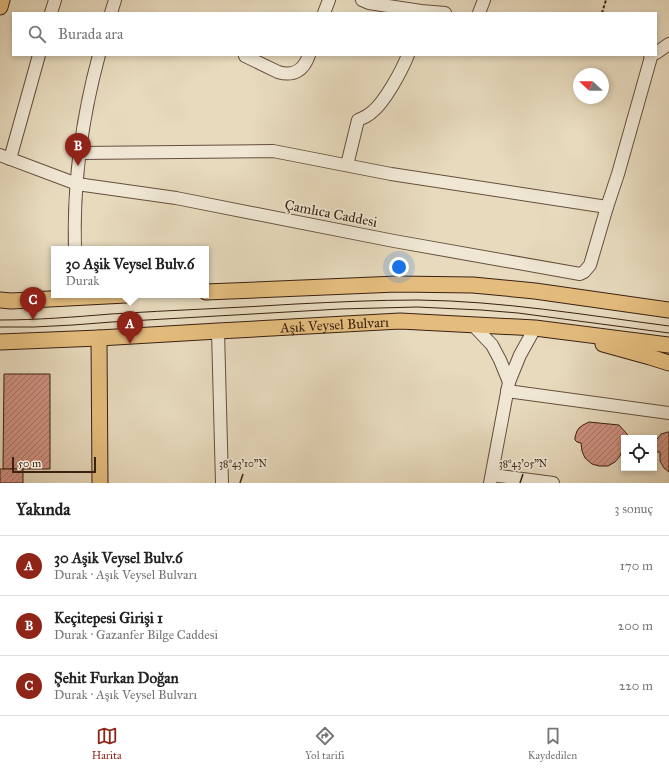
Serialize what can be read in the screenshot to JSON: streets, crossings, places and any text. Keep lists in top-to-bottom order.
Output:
{
  "streets": {
    "main road": ["Aşık Veysel Bulvarı"],
    "street": ["Çamlıca Caddesi"]
  },
  "scale_bar": "50 m",
  "north": "left",
  "page": {
    "search": "Burada ara",
    "pins": ["B", "C", "A"],
    "popup": ["30 Aşik Veysel Bulv.6", "Durak"],
    "scale": "50 m",
    "heading": ["Yakında", "3 sonuç"],
    "list": [
      {
        "mark": "A",
        "name": "30 Aşik Veysel Bulv.6",
        "note": "Durak · Aşık Veysel Bulvarı",
        "value": "170 m"
      },
      {
        "mark": "B",
        "name": "Keçitepesi Girişi 1",
        "note": "Durak · Gazanfer Bilge Caddesi",
        "value": "200 m"
      },
      {
        "mark": "C",
        "name": "Şehit Furkan Doğan",
        "note": "Durak · Aşık Veysel Bulvarı",
        "value": "220 m"
      }
    ],
    "nav": ["Harita", "Yol tarifi", "Kaydedilen"]
  },
  "coordinates": ["38°43'10\"N", "38°43'05\"N"]
}
